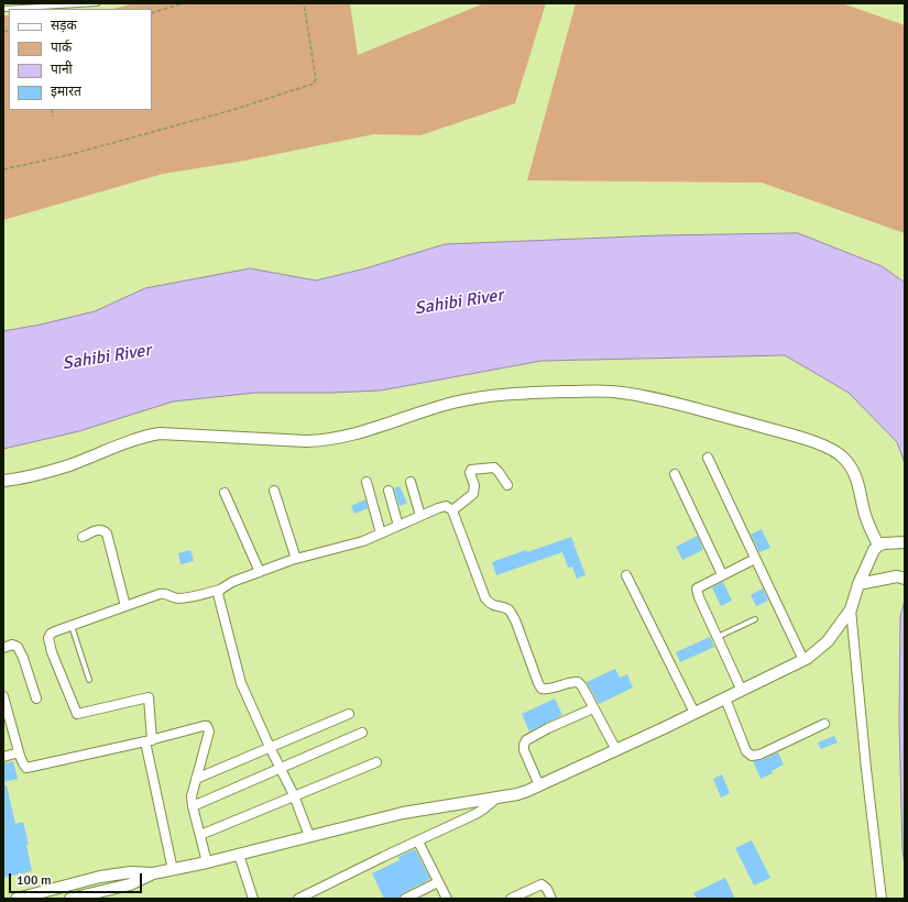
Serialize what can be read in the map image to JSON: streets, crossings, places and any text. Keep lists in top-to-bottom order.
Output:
{
  "water": ["Sahibi River"],
  "legend": [
    "सड़क",
    "पार्क",
    "पानी",
    "इमारत"
  ],
  "scale_bar": "100 m"
}
